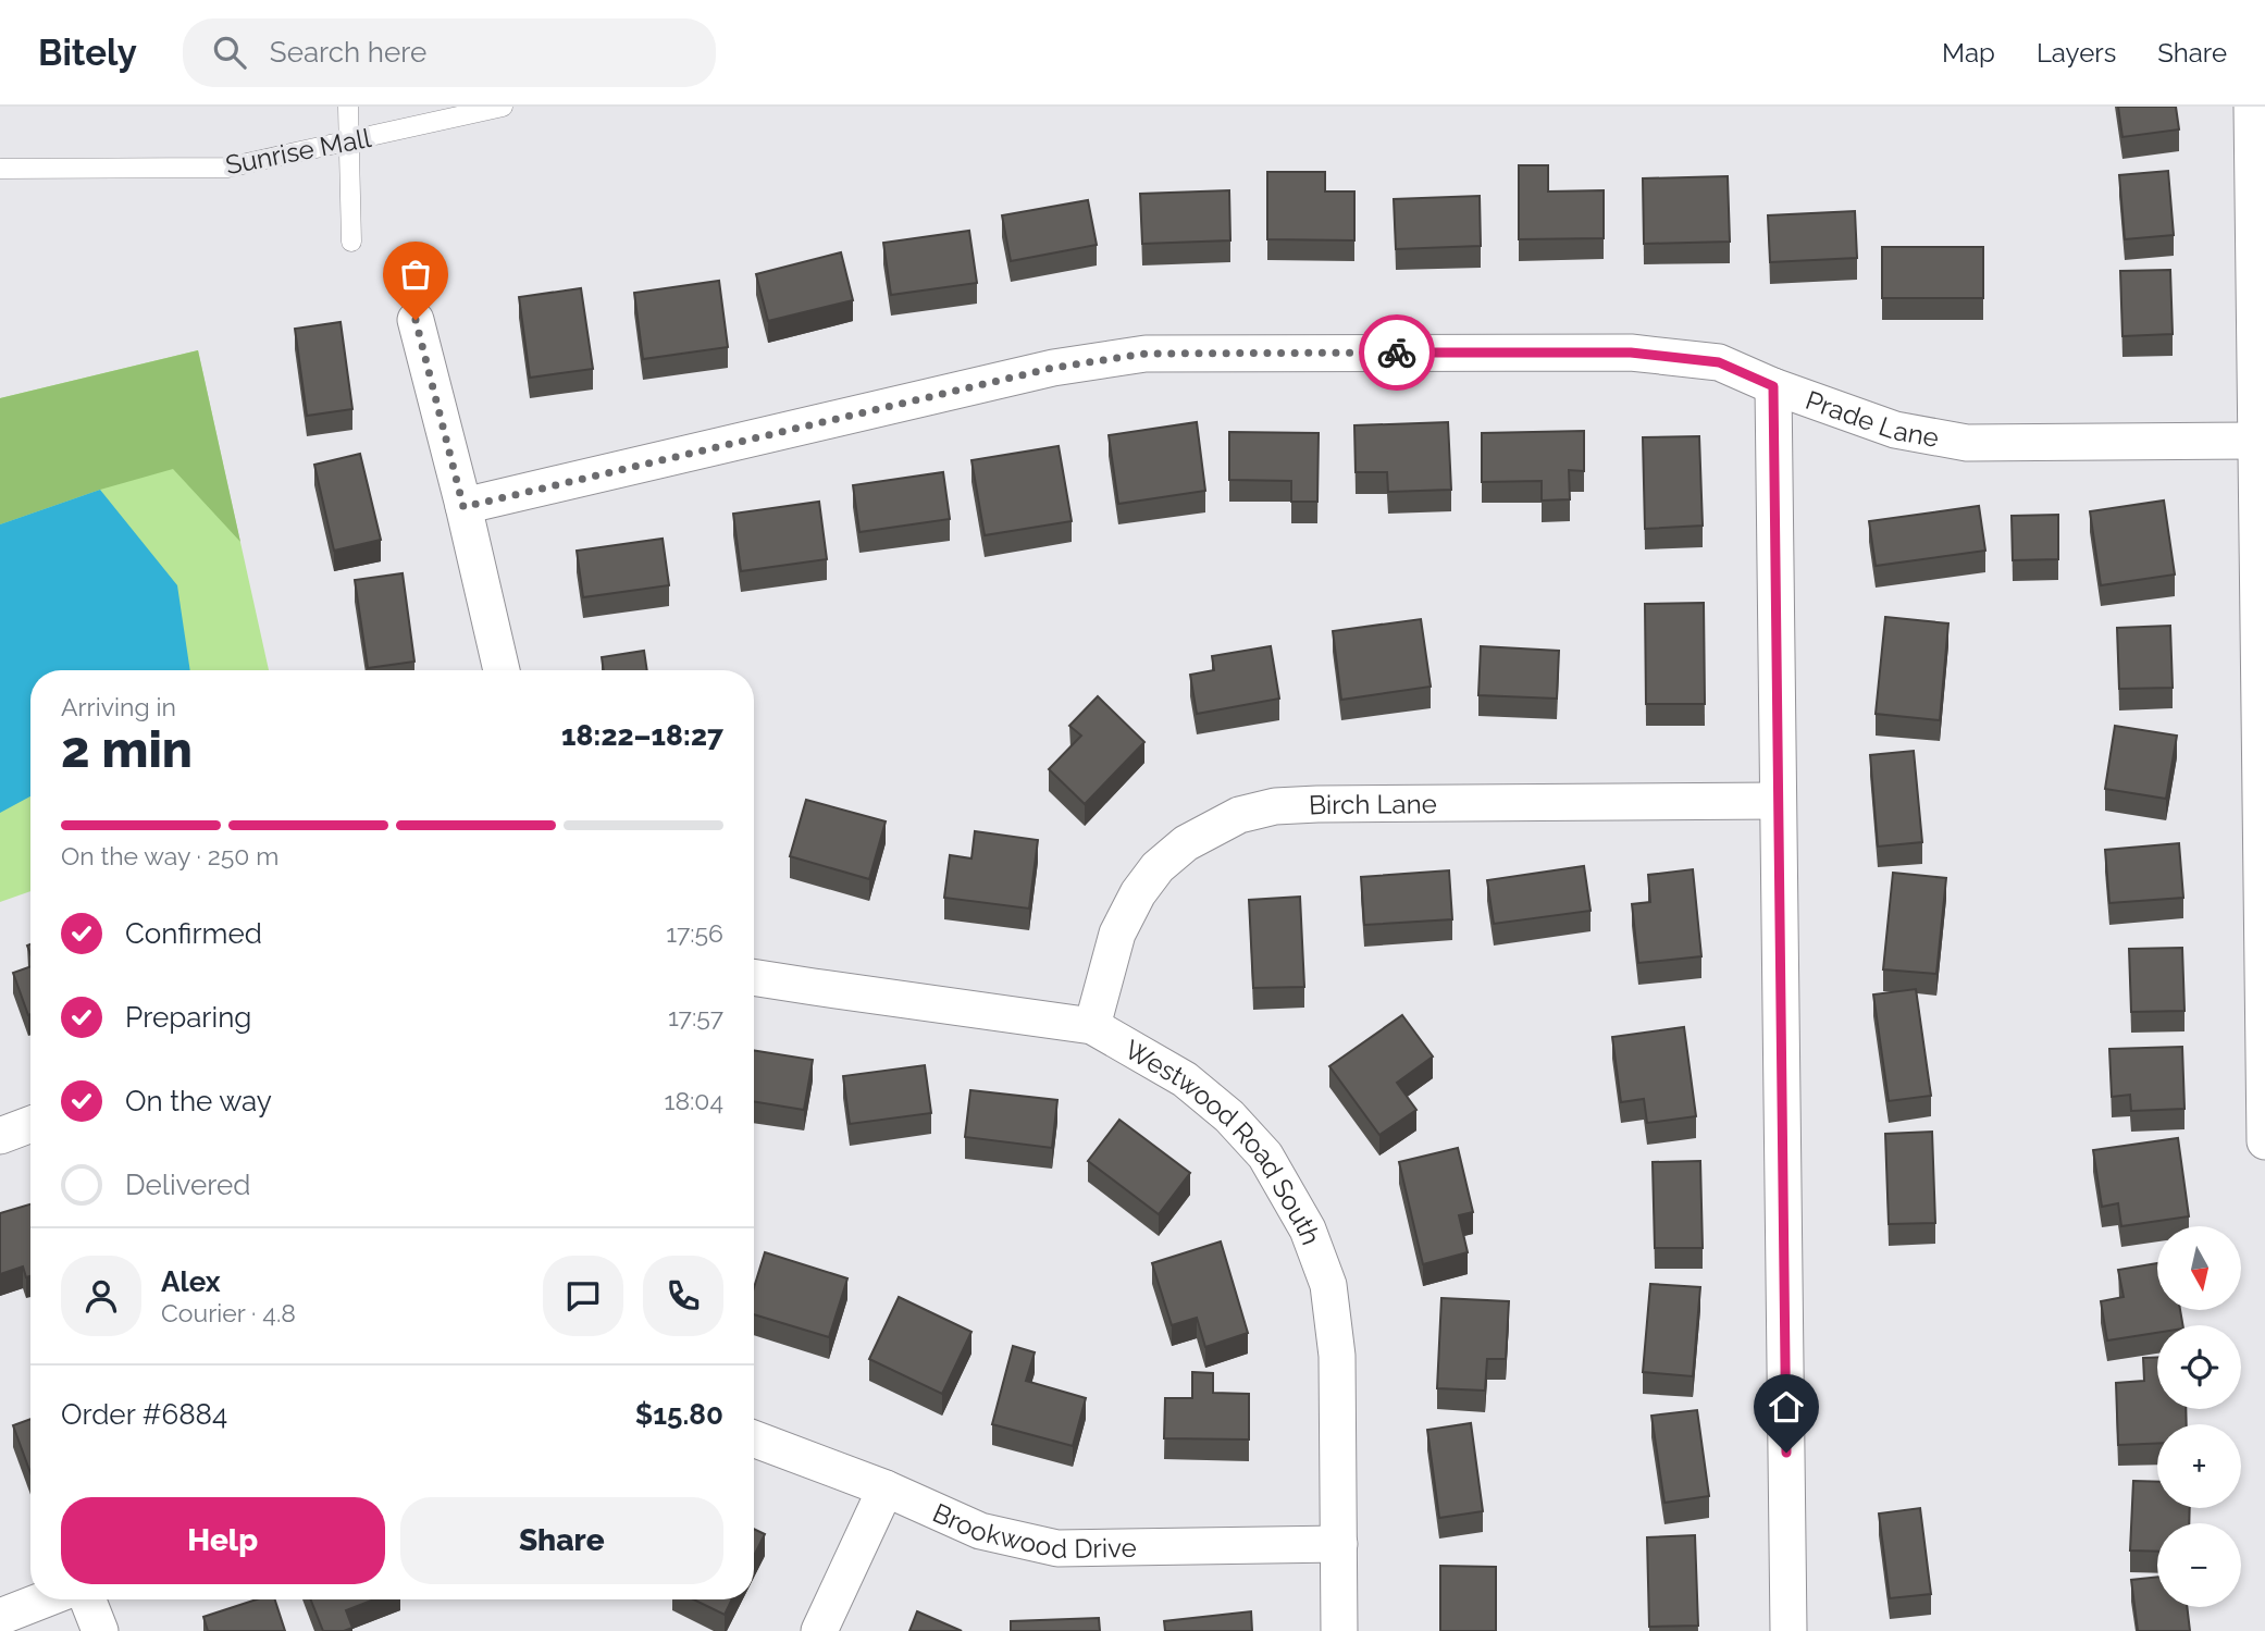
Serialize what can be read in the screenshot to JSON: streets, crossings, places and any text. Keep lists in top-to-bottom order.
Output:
{
  "streets": {
    "street": [
      "Prade Lane",
      "Birch Lane",
      "Westwood Road South",
      "Brookwood Drive"
    ],
    "lane": ["Sunrise Mall"]
  },
  "crossings": [
    ["Birch Lane", "Westwood Road South"],
    ["Westwood Road South", "Brookwood Drive"]
  ],
  "north": "bottom",
  "page": {
    "header": "Bitely",
    "search": "Search here",
    "nav": ["Map", "Layers", "Share"],
    "heading": ["2 min", "Arriving in", "18:22–18:27"],
    "panel": [
      "Alex",
      "Courier · 4.8",
      "Order #6884",
      "$15.80"
    ],
    "bar": "On the way · 250 m",
    "list": [
      ["Confirmed", "17:56"],
      ["Preparing", "17:57"],
      ["On the way", "18:04"],
      "Delivered"
    ],
    "map_buttons": ["+", "−"],
    "buttons": ["Help", "Share"]
  }
}
